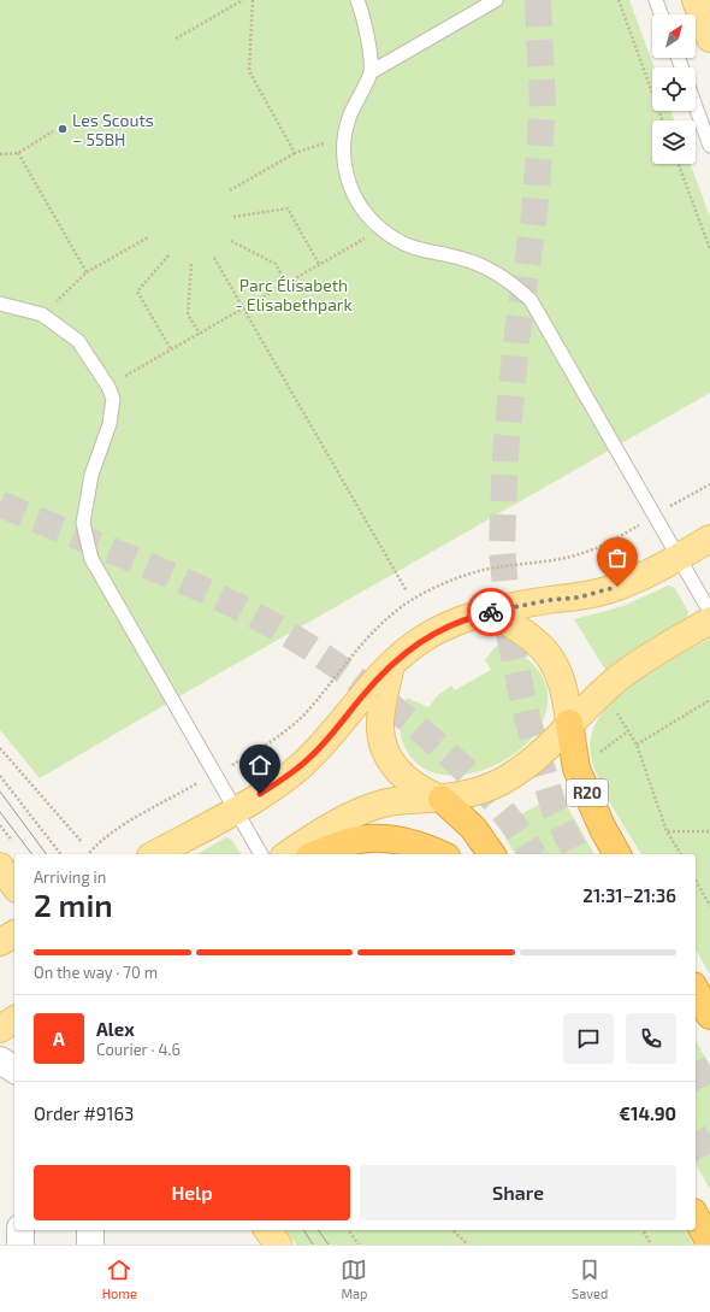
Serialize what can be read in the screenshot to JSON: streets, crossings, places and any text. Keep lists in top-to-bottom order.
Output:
{
  "streets": {
    "highway": ["R20"]
  },
  "parks": ["Parc Élisabeth - Elisabethpark"],
  "places": ["Les Scouts – 55BH"],
  "north": "top right",
  "page": {
    "heading": ["2 min", "Arriving in", "21:31–21:36"],
    "panel": [
      "Alex",
      "Courier · 4.6",
      "Order #9163",
      "€14.90"
    ],
    "bar": "On the way · 70 m",
    "round": "A",
    "buttons": ["Help", "Share"],
    "tabs": ["Home", "Map", "Saved"]
  }
}
